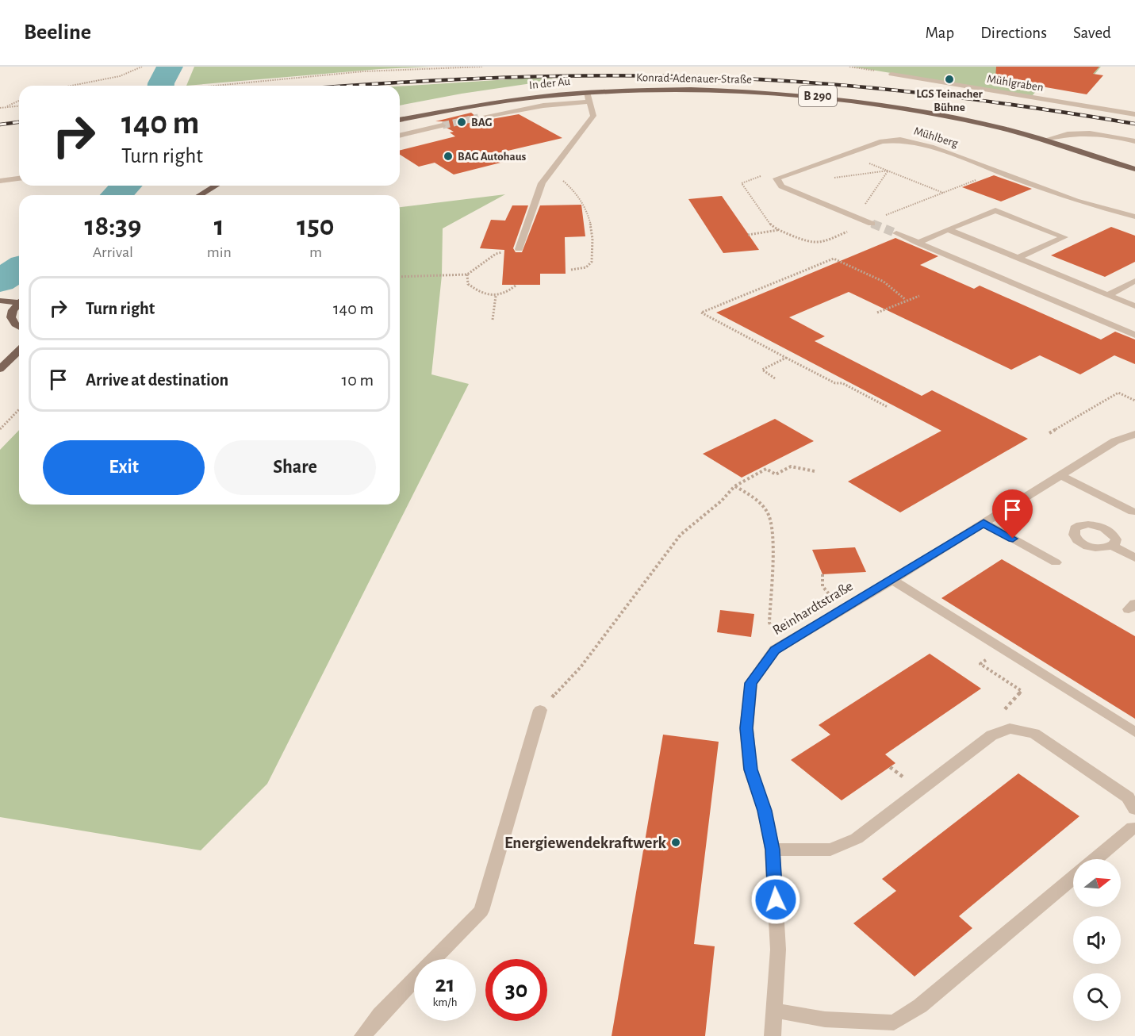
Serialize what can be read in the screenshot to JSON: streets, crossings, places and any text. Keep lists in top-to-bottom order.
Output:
{
  "streets": {
    "main road": ["Konrad-Adenauer-Straße", "In der Au", "B 290"],
    "street": ["Mühlgraben", "Mühlberg", "Reinhardtstraße"]
  },
  "crossings": [
    ["Konrad-Adenauer-Straße", "In der Au"]
  ],
  "places": [
    "LGS Teinacher Bühne",
    "BAG",
    "BAG Autohaus",
    "Energiewendekraftwerk"
  ],
  "north": "right",
  "page": {
    "header": "Beeline",
    "nav": ["Map", "Directions", "Saved"],
    "turn": ["140 m", "Turn right"],
    "eta": [
      "18:39",
      "Arrival",
      "1",
      "min",
      "150",
      "m"
    ],
    "list": [
      {
        "name": "Turn right",
        "value": "140 m"
      },
      {
        "name": "Arrive at destination",
        "value": "10 m"
      }
    ],
    "buttons": ["Exit", "Share"],
    "speed": "21 km/h",
    "limit": "30"
  }
}
